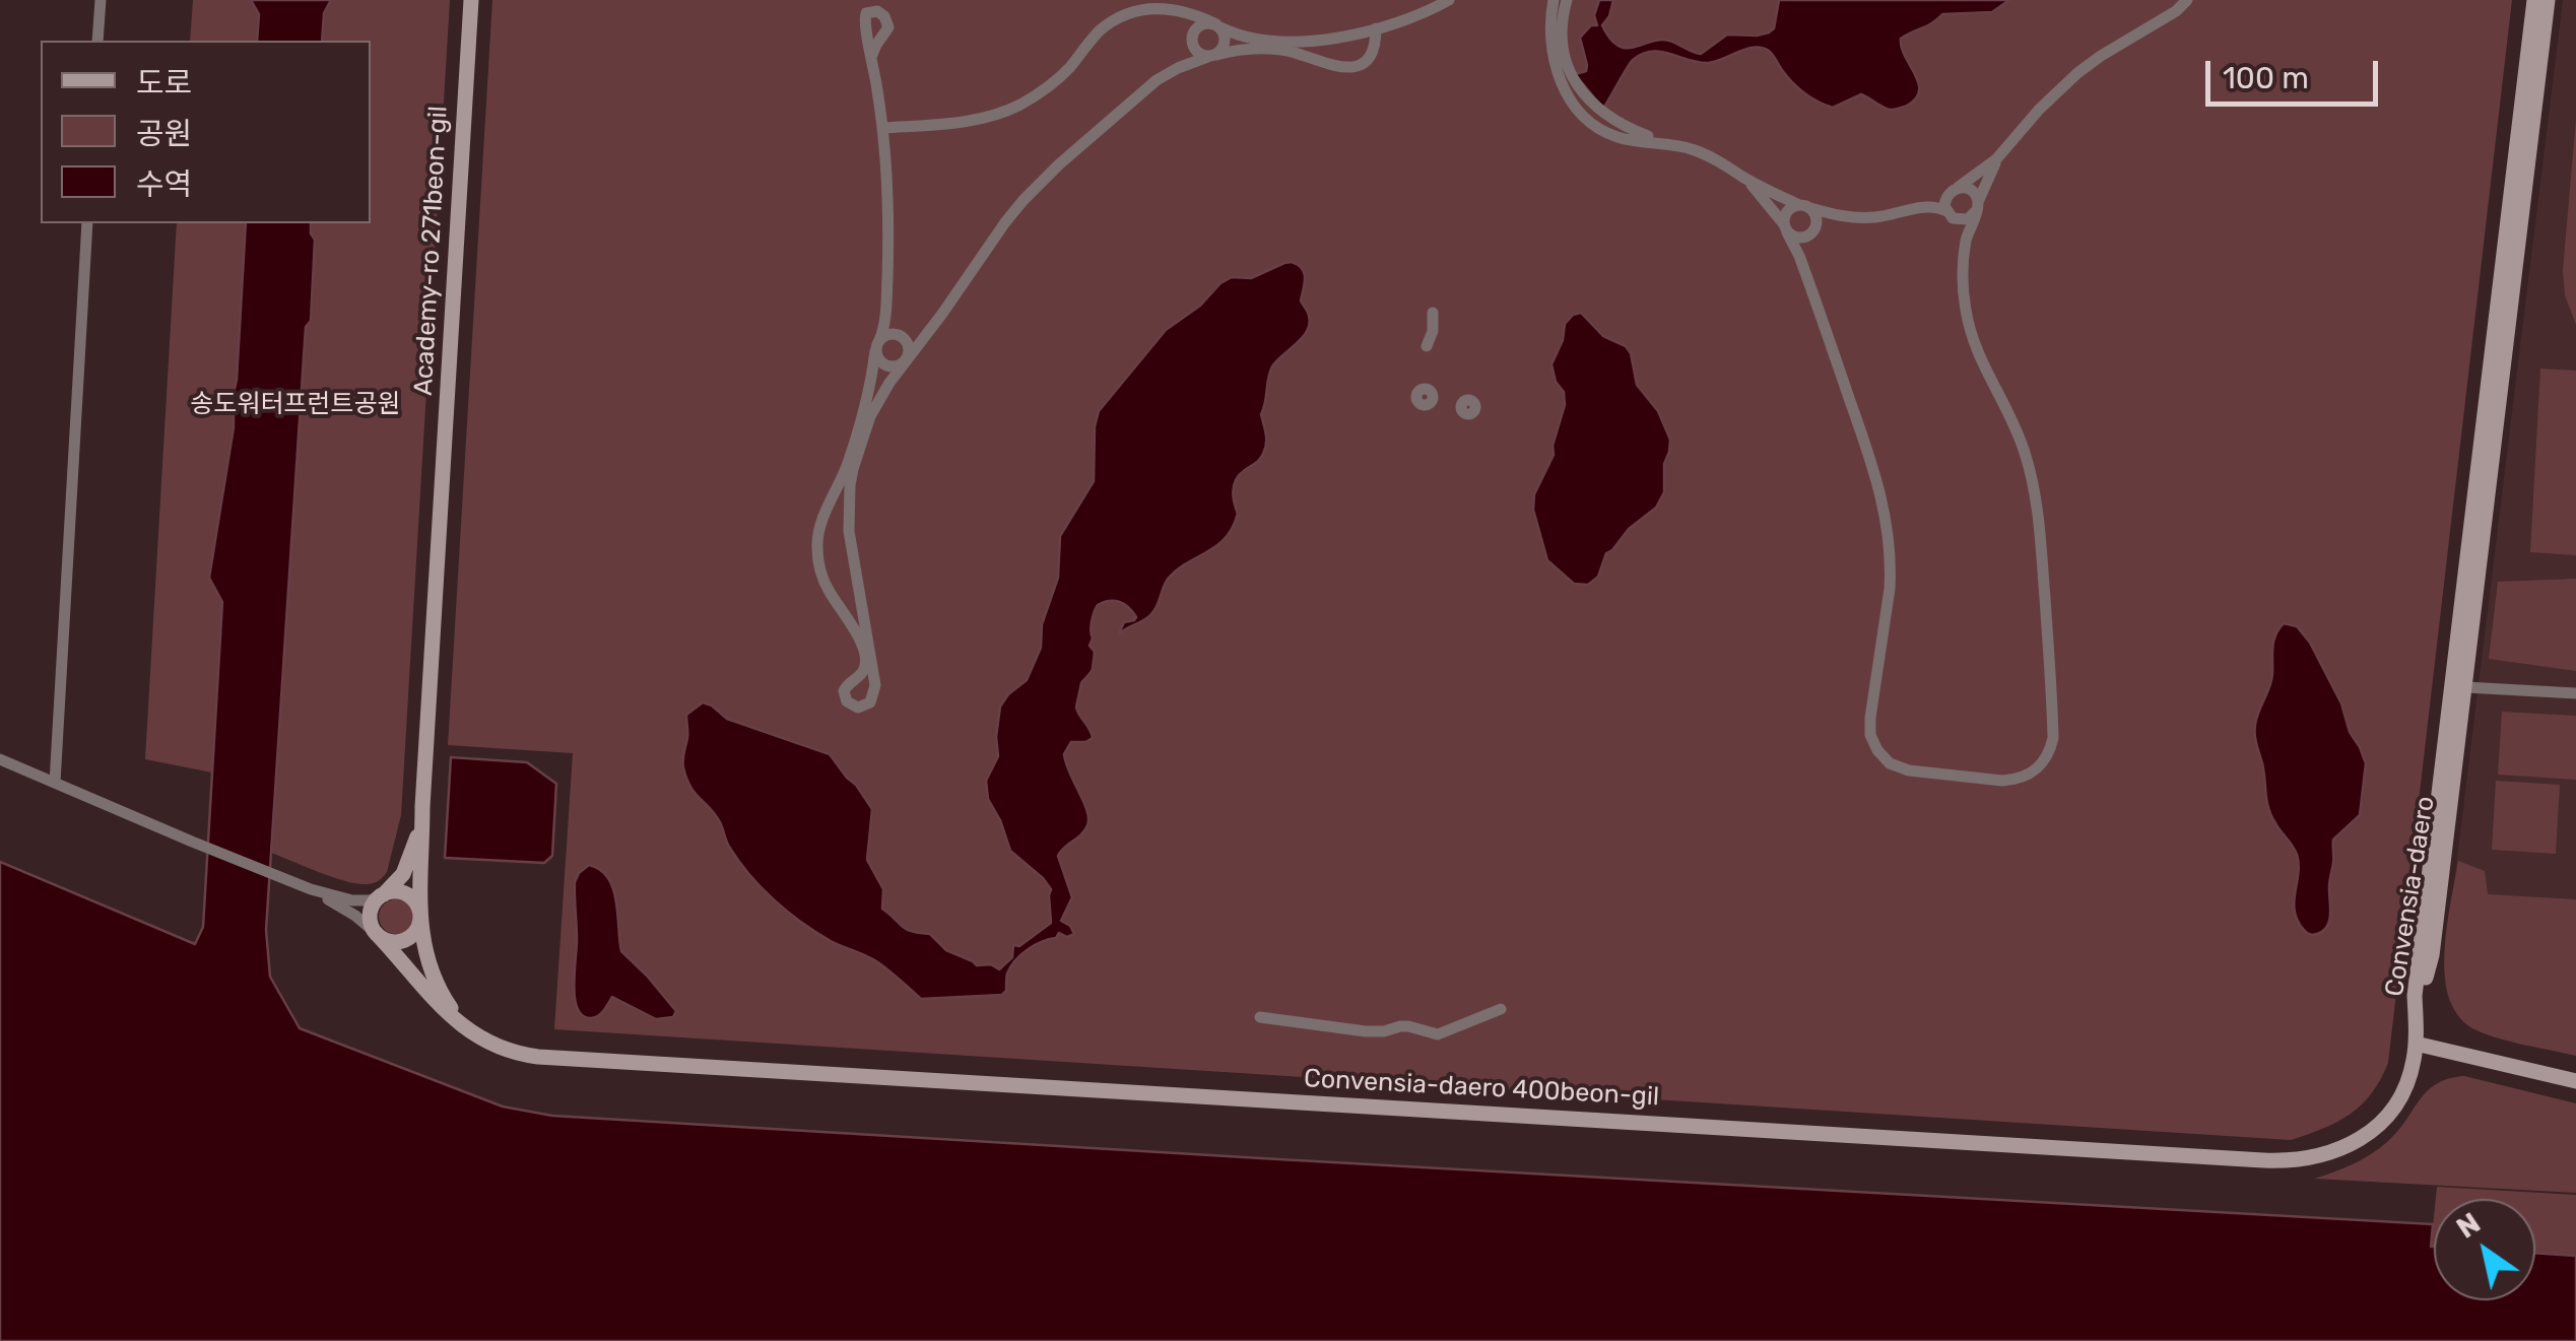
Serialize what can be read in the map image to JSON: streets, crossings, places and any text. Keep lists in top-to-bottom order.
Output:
{
  "streets": {
    "street": ["Academy-ro 271beon-gil", "Convensia-daero", "Convensia-daero 400beon-gil"]
  },
  "crossings": [
    ["Convensia-daero", "Convensia-daero 400beon-gil"]
  ],
  "parks": ["송도워터프런트공원"],
  "legend": ["도로", "공원", "수역"],
  "scale_bar": "100 m",
  "north": "top left"
}
